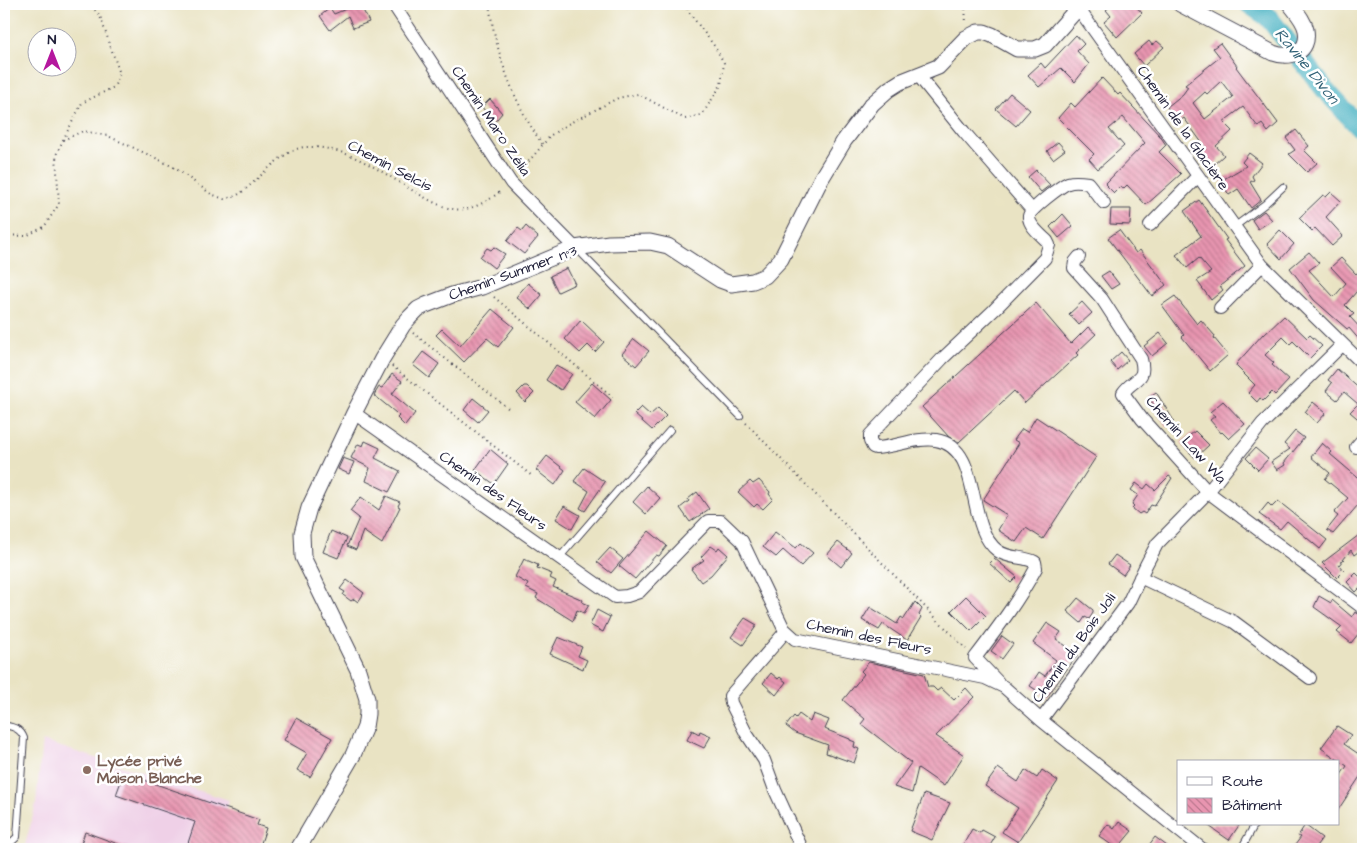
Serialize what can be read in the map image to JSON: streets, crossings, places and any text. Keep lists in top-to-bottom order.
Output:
{
  "streets": {
    "street": [
      "Chemin Maro Zélia",
      "Chemin de la Glacière",
      "Chemin Summer n°3",
      "Chemin Law Wa",
      "Chemin des Fleurs",
      "Chemin du Bois Joli"
    ],
    "path": ["Chemin Selcis"]
  },
  "crossings": [
    ["Chemin Maro Zélia", "Chemin Selcis"],
    ["Chemin Maro Zélia", "Chemin Summer n°3"],
    ["Chemin de la Glacière", "Chemin du Bois Joli"],
    ["Chemin Summer n°3", "Chemin des Fleurs"],
    ["Chemin Law Wa", "Chemin du Bois Joli"],
    ["Chemin des Fleurs", "Chemin du Bois Joli"]
  ],
  "water": ["Ravine Divon"],
  "places": ["Lycée privé Maison Blanche"],
  "legend": ["Route", "Bâtiment"],
  "north": "top"
}
